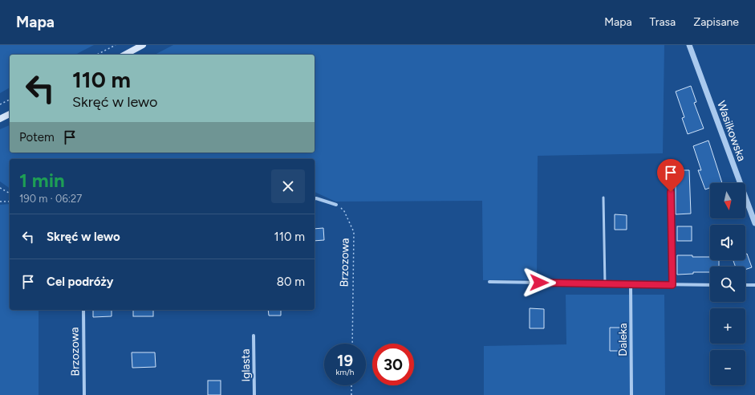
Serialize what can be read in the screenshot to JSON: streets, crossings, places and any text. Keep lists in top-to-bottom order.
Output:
{
  "streets": {
    "street": [
      "Wasilkowska",
      "Brzozowa",
      "Daleka",
      "Iglasta"
    ]
  },
  "north": "bottom",
  "page": {
    "header": "Mapa",
    "nav": ["Mapa", "Trasa", "Zapisane"],
    "turn": ["110 m", "Skręć w lewo"],
    "then": "Potem",
    "heading": ["1 min", "190 m · 06:27"],
    "map_buttons": ["+", "−"],
    "list": [
      {
        "name": "Skręć w lewo",
        "value": "110 m"
      },
      {
        "name": "Cel podróży",
        "value": "80 m"
      }
    ],
    "speed": "19 km/h",
    "limit": "30"
  }
}
